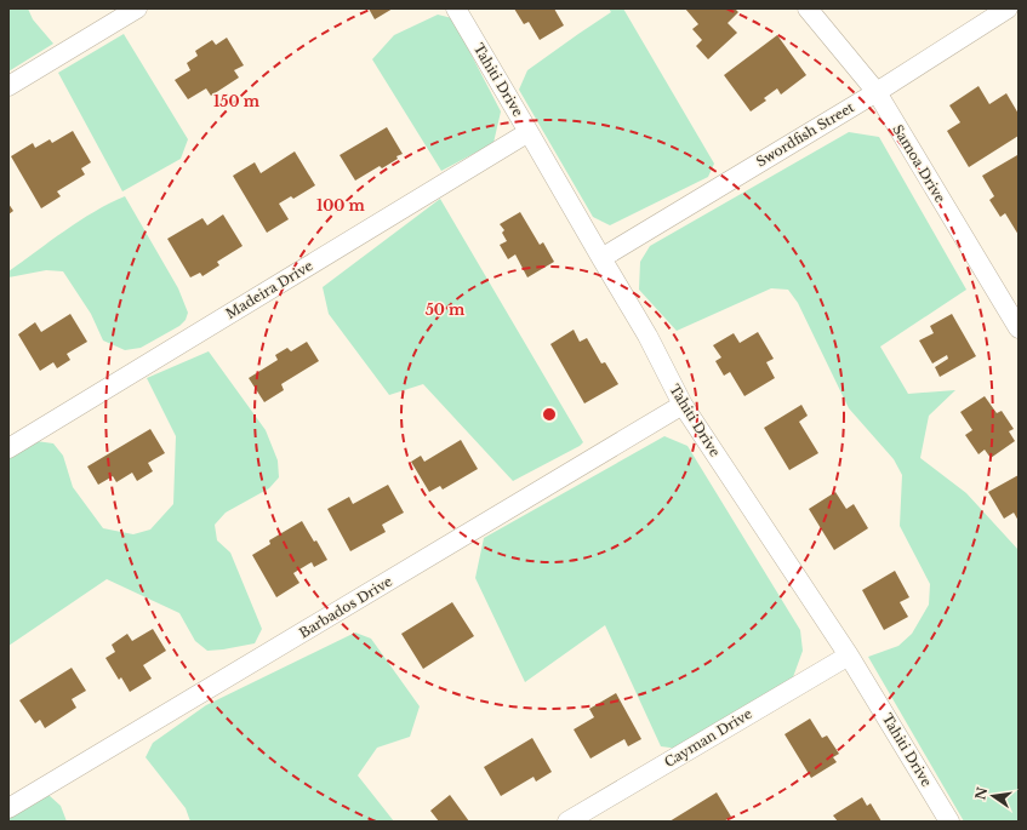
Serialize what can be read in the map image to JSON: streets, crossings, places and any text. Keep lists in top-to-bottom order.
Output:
{
  "streets": {
    "street": [
      "Tahiti Drive",
      "Swordfish Street",
      "Samoa Drive",
      "Madeira Drive",
      "Barbados Drive",
      "Cayman Drive"
    ]
  },
  "crossings": [
    ["Tahiti Drive", "Swordfish Street"],
    ["Tahiti Drive", "Madeira Drive"],
    ["Tahiti Drive", "Barbados Drive"],
    ["Tahiti Drive", "Cayman Drive"],
    ["Swordfish Street", "Samoa Drive"]
  ],
  "north": "left",
  "rings": ["150 m", "100 m", "50 m"]
}
